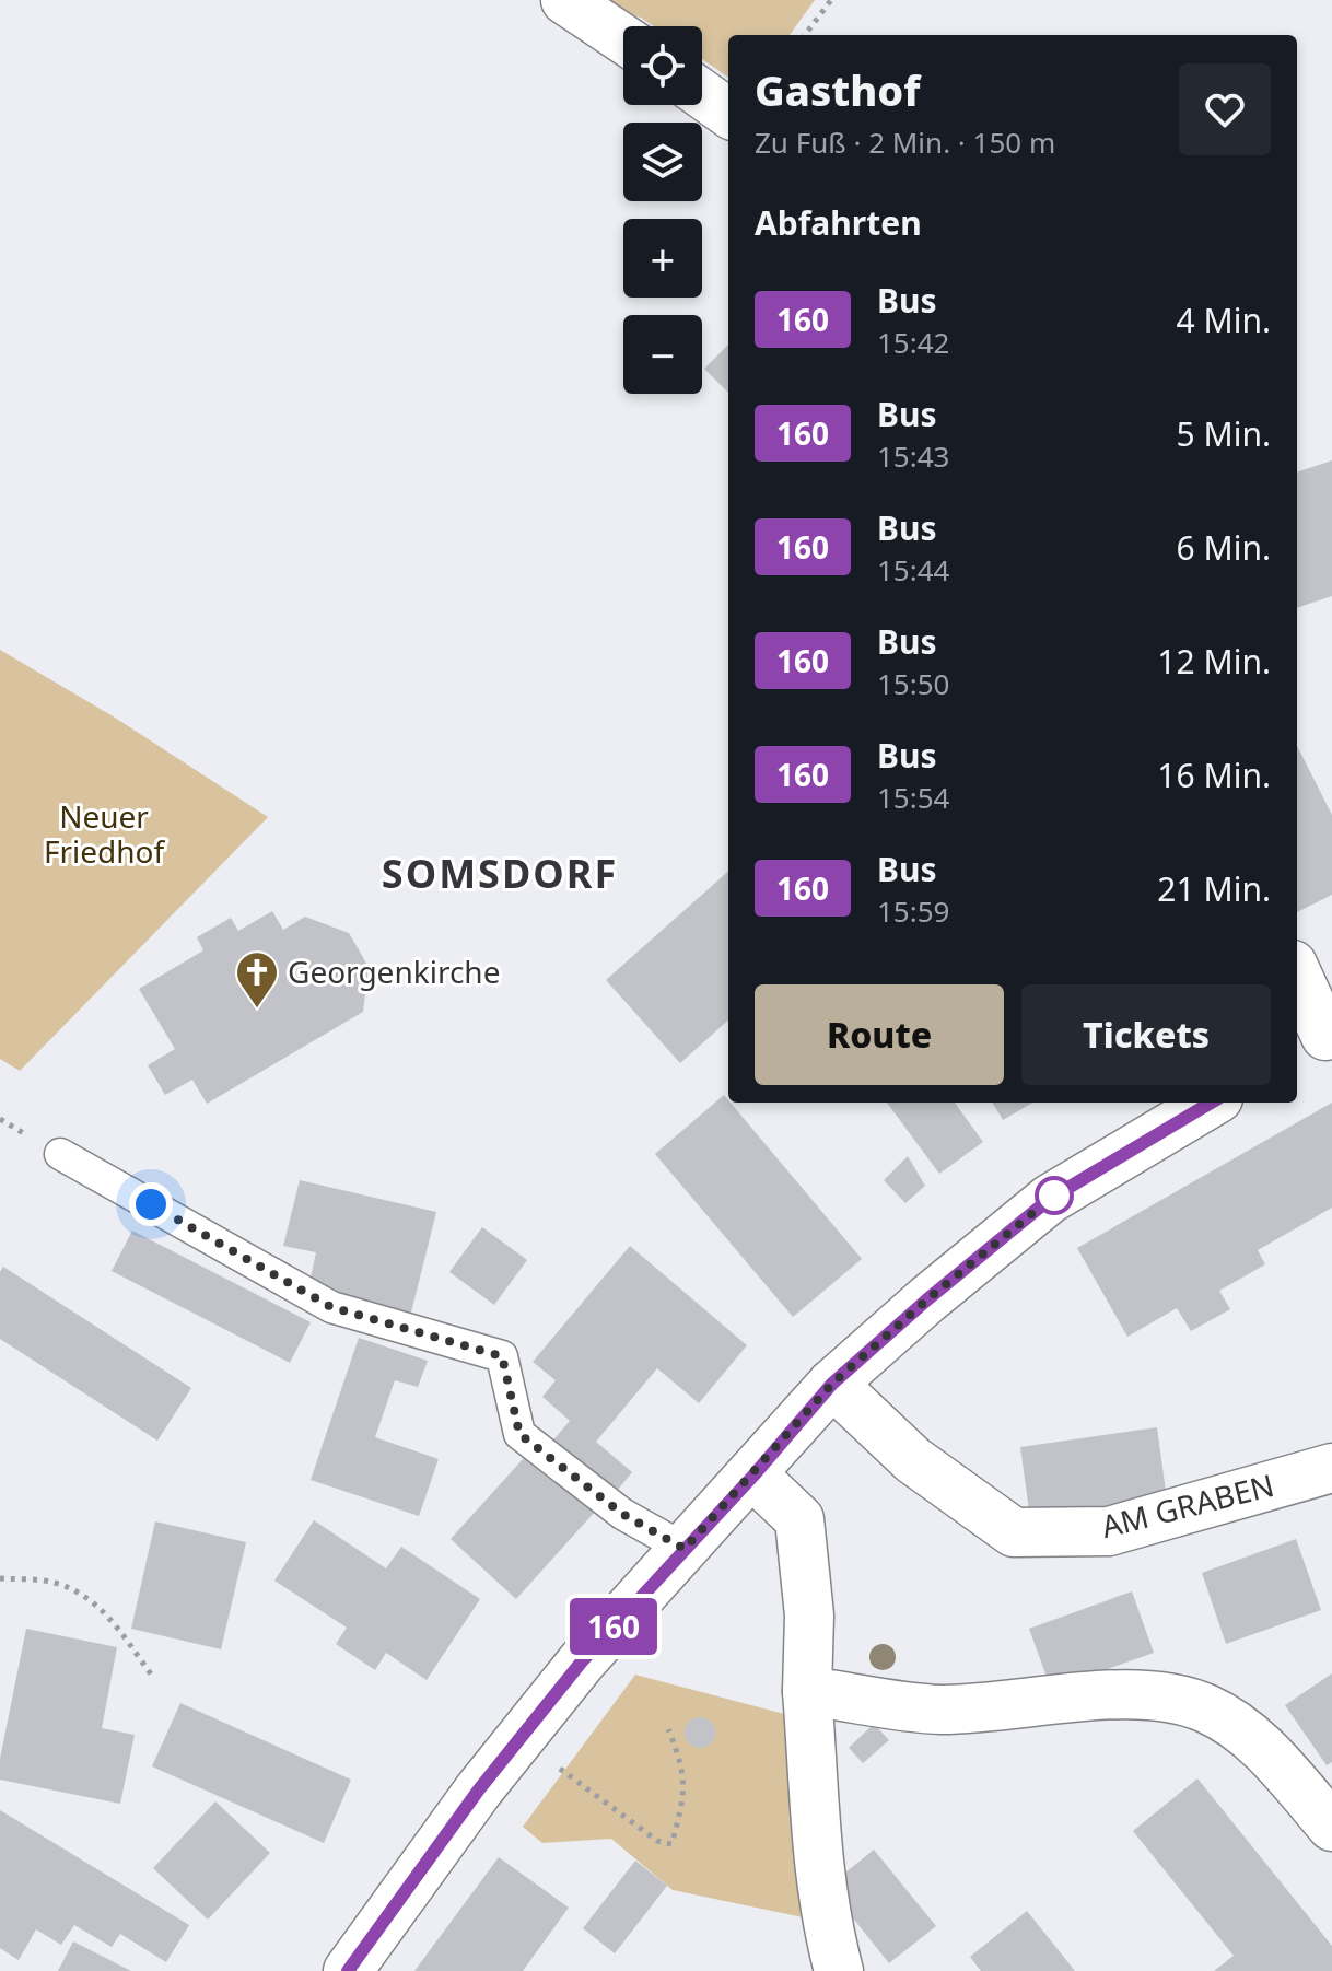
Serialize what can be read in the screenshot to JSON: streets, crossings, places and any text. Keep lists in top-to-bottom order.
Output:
{
  "streets": {
    "street": ["AM GRABEN"]
  },
  "districts": ["SOMSDORF"],
  "parks": ["Neuer Friedhof"],
  "places": {
    "church": ["Georgenkirche"]
  },
  "lines": ["bus line 160"],
  "page": {
    "on_map": "160",
    "map_buttons": ["+", "−"],
    "heading": [
      ["Gasthof", "Zu Fuß · 2 Min. · 150 m"],
      "Abfahrten"
    ],
    "list": [
      {
        "mark": "160",
        "name": "Bus",
        "note": "15:42",
        "value": "4 Min."
      },
      {
        "mark": "160",
        "name": "Bus",
        "note": "15:43",
        "value": "5 Min."
      },
      {
        "mark": "160",
        "name": "Bus",
        "note": "15:44",
        "value": "6 Min."
      },
      {
        "mark": "160",
        "name": "Bus",
        "note": "15:50",
        "value": "12 Min."
      },
      {
        "mark": "160",
        "name": "Bus",
        "note": "15:54",
        "value": "16 Min."
      },
      {
        "mark": "160",
        "name": "Bus",
        "note": "15:59",
        "value": "21 Min."
      }
    ],
    "buttons": ["Route", "Tickets"]
  }
}
